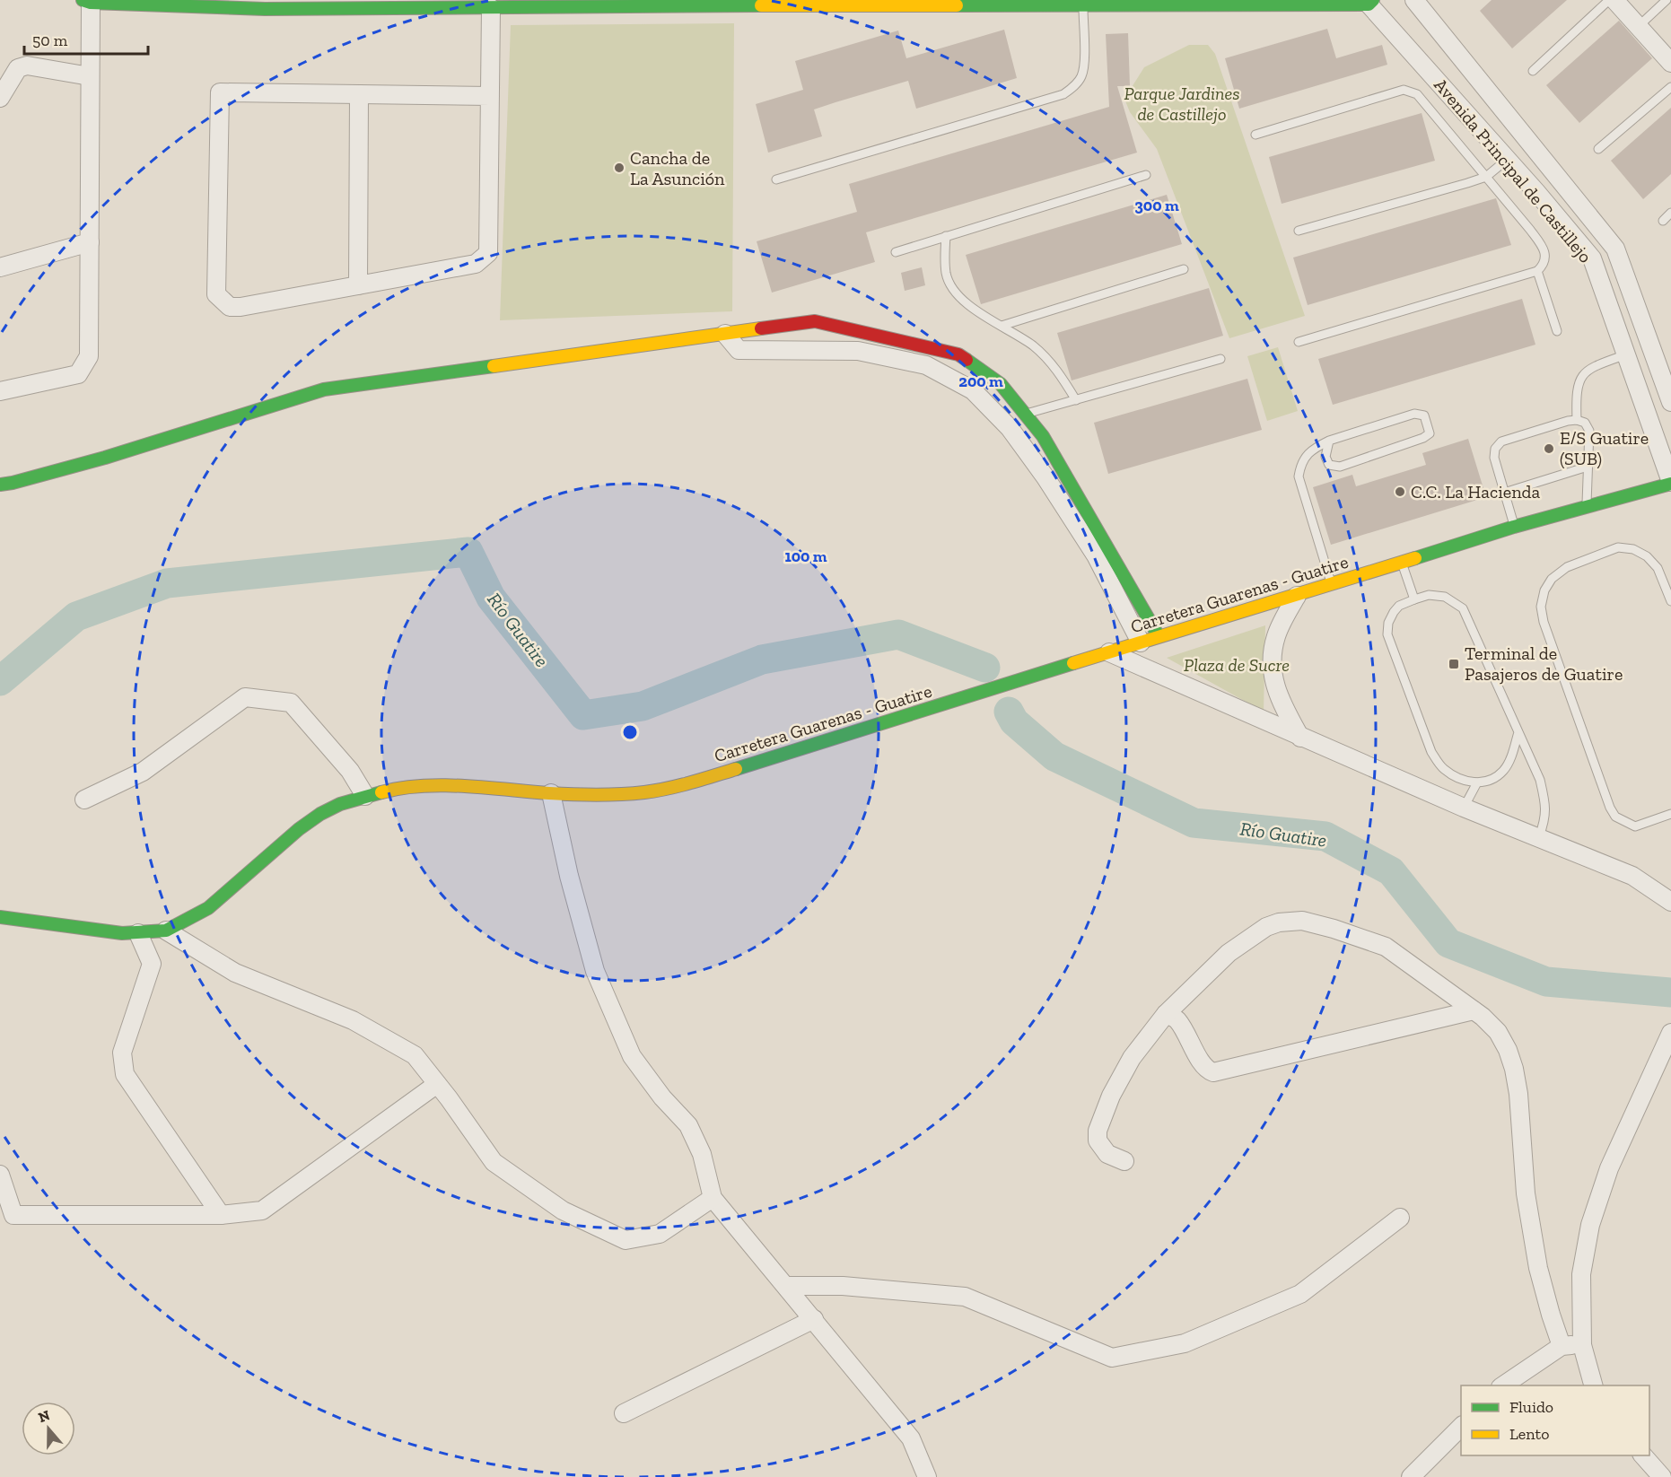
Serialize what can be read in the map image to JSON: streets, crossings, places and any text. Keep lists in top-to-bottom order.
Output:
{
  "streets": {
    "street": ["Avenida Principal de Castillejo", "Carretera Guarenas - Guatire"]
  },
  "crossings": [
    ["Avenida Principal de Castillejo", "Carretera Guarenas - Guatire"]
  ],
  "water": ["Río Guatire"],
  "parks": ["Parque Jardines de Castillejo", "Plaza de Sucre"],
  "places": {
    "other": ["Cancha de La Asunción", "E/S Guatire (SUB)", "C.C. La Hacienda"],
    "transit": ["Terminal de Pasajeros de Guatire"]
  },
  "legend": ["Fluido", "Lento"],
  "scale_bar": "50 m",
  "north": "top",
  "rings": ["300 m", "200 m", "100 m"]
}
